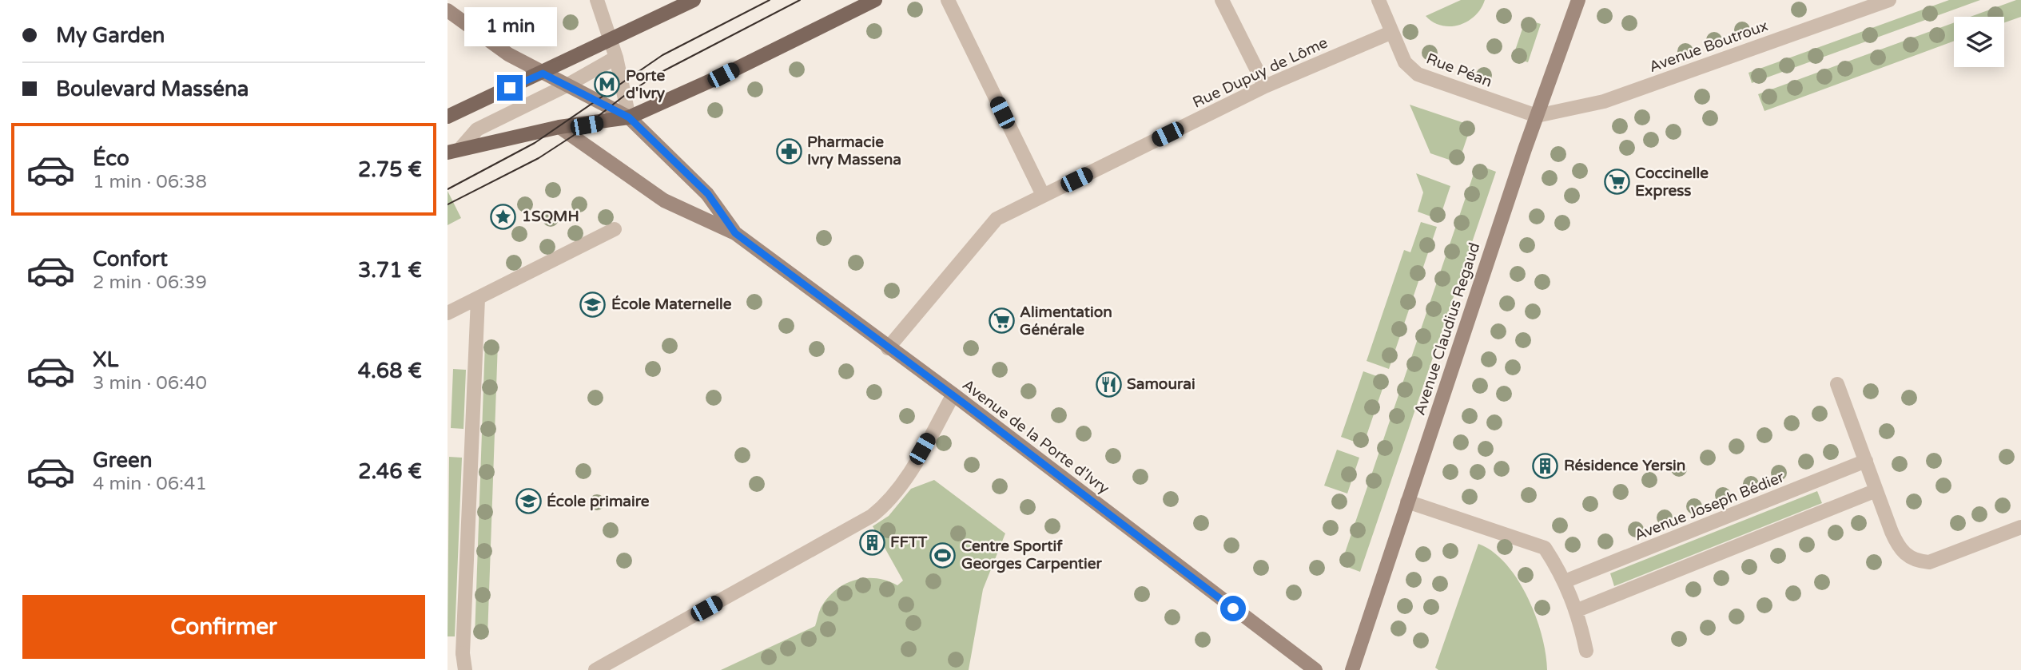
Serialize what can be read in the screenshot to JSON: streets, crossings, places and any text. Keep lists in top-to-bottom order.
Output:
{
  "streets": {
    "main road": ["Avenue Claudius Regaud", "Avenue de la Porte d'Ivry"],
    "street": [
      "Avenue Boutroux",
      "Rue Péan",
      "Rue Dupuy de Lôme",
      "Avenue Joseph Bédier"
    ]
  },
  "crossings": [
    ["Avenue Boutroux", "Rue Péan"],
    ["Avenue Boutroux", "Avenue Claudius Regaud"],
    ["Rue Péan", "Rue Dupuy de Lôme"],
    ["Rue Péan", "Avenue Claudius Regaud"],
    ["Rue Dupuy de Lôme", "Avenue de la Porte d'Ivry"]
  ],
  "places": {
    "metro station": ["Porte d'Ivry"],
    "pharmacy": ["Pharmacie Ivry Massena"],
    "supermarket": ["Coccinelle Express", "Alimentation Générale"],
    "place": ["1SQMH"],
    "school or university": ["École Maternelle", "École primaire"],
    "restaurant": ["Samourai"],
    "building": ["Résidence Yersin", "FFTT"],
    "sports": ["Centre Sportif Georges Carpentier"]
  },
  "page": {
    "banner": ["My Garden", "Boulevard Masséna"],
    "bubble": "1 min",
    "list": [
      {
        "name": "Éco",
        "note": "1 min · 06:38",
        "value": "2.75 €"
      },
      {
        "name": "Confort",
        "note": "2 min · 06:39",
        "value": "3.71 €"
      },
      {
        "name": "XL",
        "note": "3 min · 06:40",
        "value": "4.68 €"
      },
      {
        "name": "Green",
        "note": "4 min · 06:41",
        "value": "2.46 €"
      }
    ],
    "buttons": "Confirmer"
  }
}
